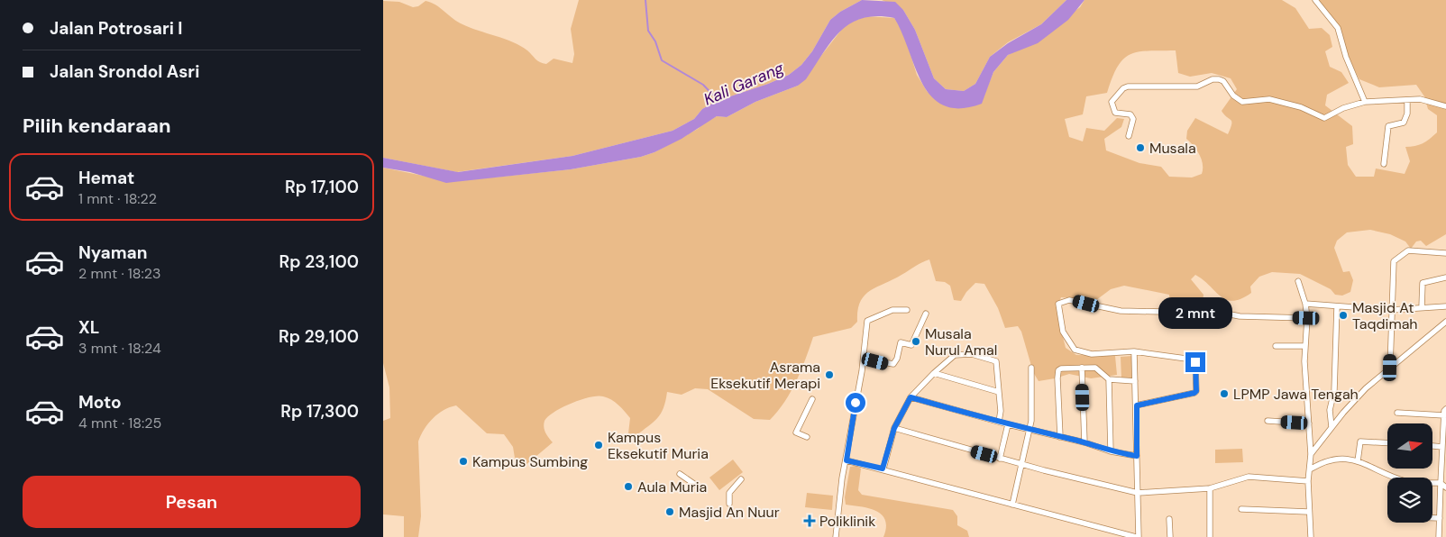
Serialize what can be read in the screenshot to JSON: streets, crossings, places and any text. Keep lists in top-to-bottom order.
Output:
{
  "water": ["Kali Garang"],
  "places": {
    "other": [
      "Musala",
      "Masjid At Taqdimah",
      "Musala Nurul Amal",
      "Asrama Eksekutif Merapi",
      "LPMP Jawa Tengah",
      "Kampus Eksekutif Muria",
      "Kampus Sumbing",
      "Aula Muria",
      "Masjid An Nuur"
    ],
    "health": ["Poliklinik"]
  },
  "north": "right",
  "page": {
    "banner": ["Jalan Potrosari I", "Jalan Srondol Asri"],
    "heading": "Pilih kendaraan",
    "list": [
      {
        "name": "Hemat",
        "note": "1 mnt · 18:22",
        "value": "Rp 17,100"
      },
      {
        "name": "Nyaman",
        "note": "2 mnt · 18:23",
        "value": "Rp 23,100"
      },
      {
        "name": "XL",
        "note": "3 mnt · 18:24",
        "value": "Rp 29,100"
      },
      {
        "name": "Moto",
        "note": "4 mnt · 18:25",
        "value": "Rp 17,300"
      }
    ],
    "bubble": "2 mnt",
    "buttons": "Pesan"
  }
}
